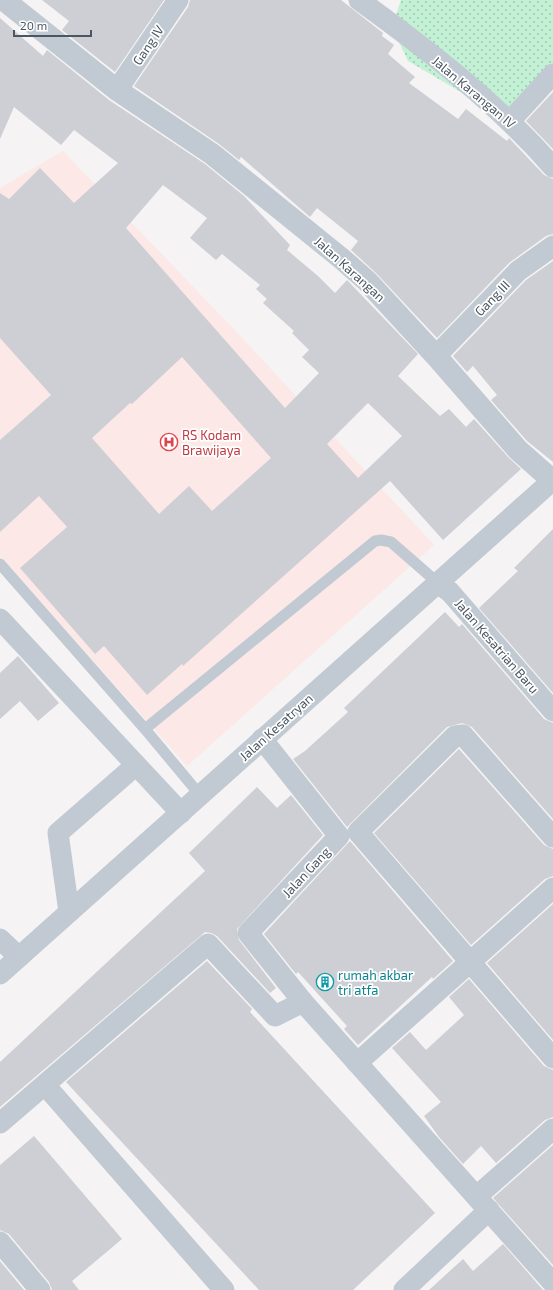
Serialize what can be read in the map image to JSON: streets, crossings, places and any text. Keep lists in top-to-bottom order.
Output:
{
  "streets": {
    "street": [
      "Gang IV",
      "Jalan Karangan IV",
      "Jalan Karangan",
      "Gang III",
      "Jalan Kesatrian Baru",
      "Jalan Kesatryan",
      "Jalan Gang"
    ]
  },
  "crossings": [
    ["Gang IV", "Jalan Karangan"],
    ["Jalan Karangan", "Gang III"],
    ["Jalan Karangan", "Jalan Kesatryan"],
    ["Jalan Kesatrian Baru", "Jalan Kesatryan"],
    ["Jalan Kesatryan", "Jalan Gang"]
  ],
  "places": {
    "hospital": ["RS Kodam Brawijaya"],
    "building": ["rumah akbar tri atfa"]
  },
  "scale_bar": "20 m"
}
